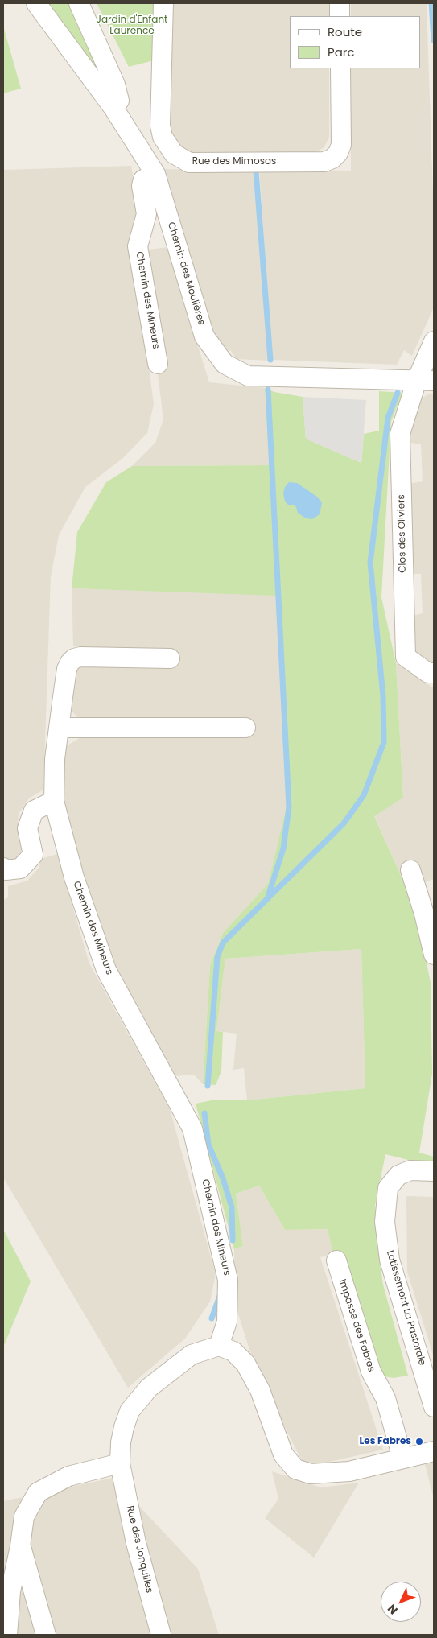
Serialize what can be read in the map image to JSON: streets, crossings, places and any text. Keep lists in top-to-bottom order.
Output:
{
  "streets": {
    "street": [
      "Rue des Mimosas",
      "Chemin des Moulières",
      "Chemin des Mineurs",
      "Clos des Oliviers",
      "Lotissement La Pastorale",
      "Impasse des Fabres",
      "Rue des Jonquilles"
    ]
  },
  "crossings": [
    ["Chemin des Moulières", "Chemin des Mineurs"],
    ["Chemin des Moulières", "Clos des Oliviers"],
    ["Chemin des Mineurs", "Rue des Jonquilles"]
  ],
  "parks": ["Jardin d'Enfant Laurence"],
  "places": ["Les Fabres"],
  "legend": ["Route", "Parc"],
  "north": "bottom left"
}
